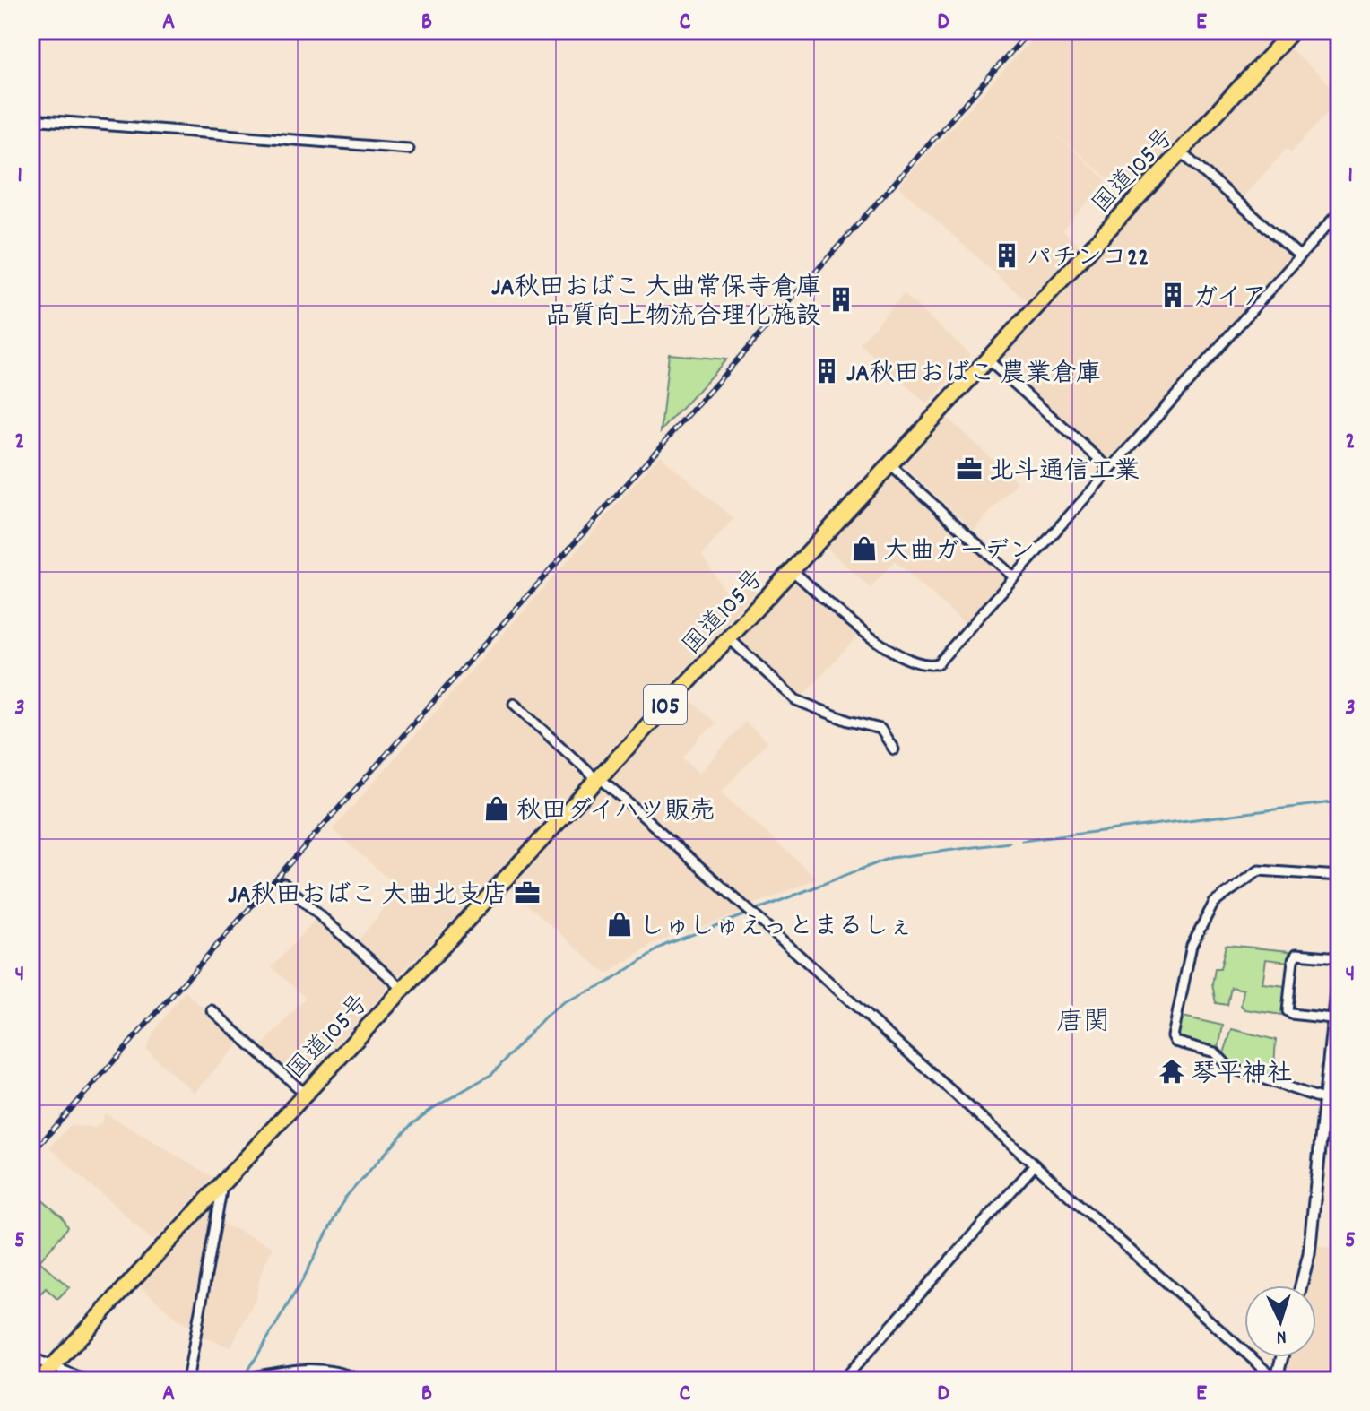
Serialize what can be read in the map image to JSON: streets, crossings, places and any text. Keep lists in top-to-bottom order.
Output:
{
  "streets": {
    "highway": ["国道105号", "105"]
  },
  "districts": ["唐関"],
  "places": {
    "building": [
      "パチンコ22",
      "ガイア",
      "JA秋田おばこ 大曲常保寺倉庫 品質向上物流合理化施設",
      "JA秋田おばこ 農業倉庫"
    ],
    "office": ["北斗通信工業", "JA秋田おばこ 大曲北支店"],
    "shop": ["大曲ガーデン", "秋田ダイハツ販売", "しゅしゅえっとまるしぇ"],
    "temple": ["琴平神社"]
  },
  "north": "bottom",
  "grid": {
    "columns": [
      "A",
      "B",
      "C",
      "D",
      "E"
    ],
    "rows": [
      "1",
      "2",
      "3",
      "4",
      "5"
    ]
  }
}
